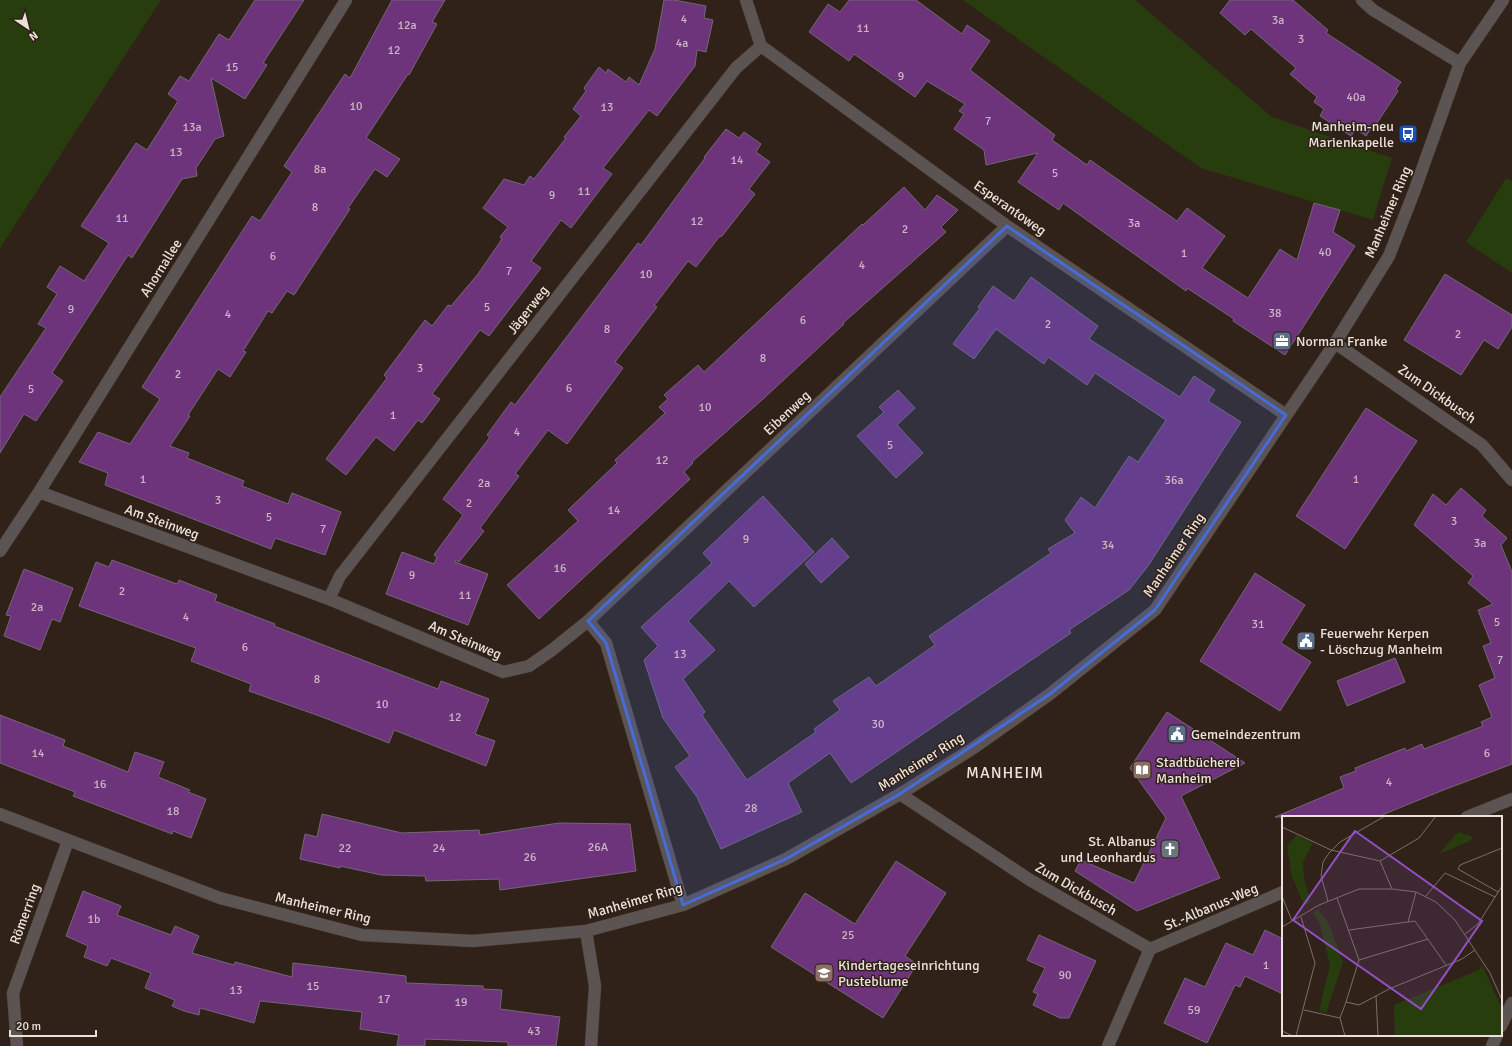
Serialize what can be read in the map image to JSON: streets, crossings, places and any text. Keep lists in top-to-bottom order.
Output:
{
  "streets": {
    "street": [
      "Esperantoweg",
      "Manheimer Ring",
      "Ahornallee",
      "Jägerweg",
      "Zum Dickbusch",
      "Eibenweg",
      "Am Steinweg",
      "St.-Albanus-Weg",
      "Römerring"
    ]
  },
  "crossings": [
    ["Esperantoweg", "Manheimer Ring"],
    ["Esperantoweg", "Jägerweg"],
    ["Esperantoweg", "Eibenweg"],
    ["Manheimer Ring", "Zum Dickbusch"],
    ["Manheimer Ring", "Römerring"],
    ["Ahornallee", "Am Steinweg"],
    ["Jägerweg", "Am Steinweg"],
    ["Zum Dickbusch", "St.-Albanus-Weg"],
    ["Eibenweg", "Am Steinweg"]
  ],
  "districts": ["MANHEIM"],
  "places": {
    "bus stop": ["Manheim-neu Marienkapelle"],
    "office": ["Norman Franke"],
    "public building": ["Feuerwehr Kerpen - Löschzug Manheim", "Gemeindezentrum"],
    "library": ["Stadtbücherei Manheim"],
    "church": ["St. Albanus und Leonhardus"],
    "school or university": ["Kindertageseinrichtung Pusteblume"]
  },
  "house_numbers": [
    "4",
    "3a",
    "12a",
    "11",
    "3",
    "4a",
    "12",
    "15",
    "9",
    "40a",
    "10",
    "13",
    "7",
    "13a",
    "13",
    "14",
    "8a",
    "5",
    "11",
    "9",
    "8",
    "11",
    "12",
    "3a",
    "2",
    "40",
    "1",
    "6",
    "4",
    "7",
    "10",
    "5",
    "9",
    "38",
    "4",
    "6",
    "2",
    "8",
    "2",
    "8",
    "3",
    "2",
    "6",
    "5",
    "10",
    "1",
    "4",
    "5",
    "12",
    "1",
    "1",
    "36a",
    "2a",
    "3",
    "2",
    "14",
    "5",
    "3",
    "7",
    "9",
    "3a",
    "34",
    "16",
    "9",
    "2",
    "11",
    "2a",
    "4",
    "5",
    "31",
    "6",
    "13",
    "7",
    "8",
    "10",
    "12",
    "30",
    "14",
    "6",
    "4",
    "16",
    "28",
    "18",
    "26A",
    "22",
    "24",
    "26",
    "1b",
    "25",
    "1",
    "90",
    "15",
    "13",
    "17",
    "19",
    "59",
    "43"
  ],
  "scale_bar": "20 m",
  "north": "bottom right"
}
